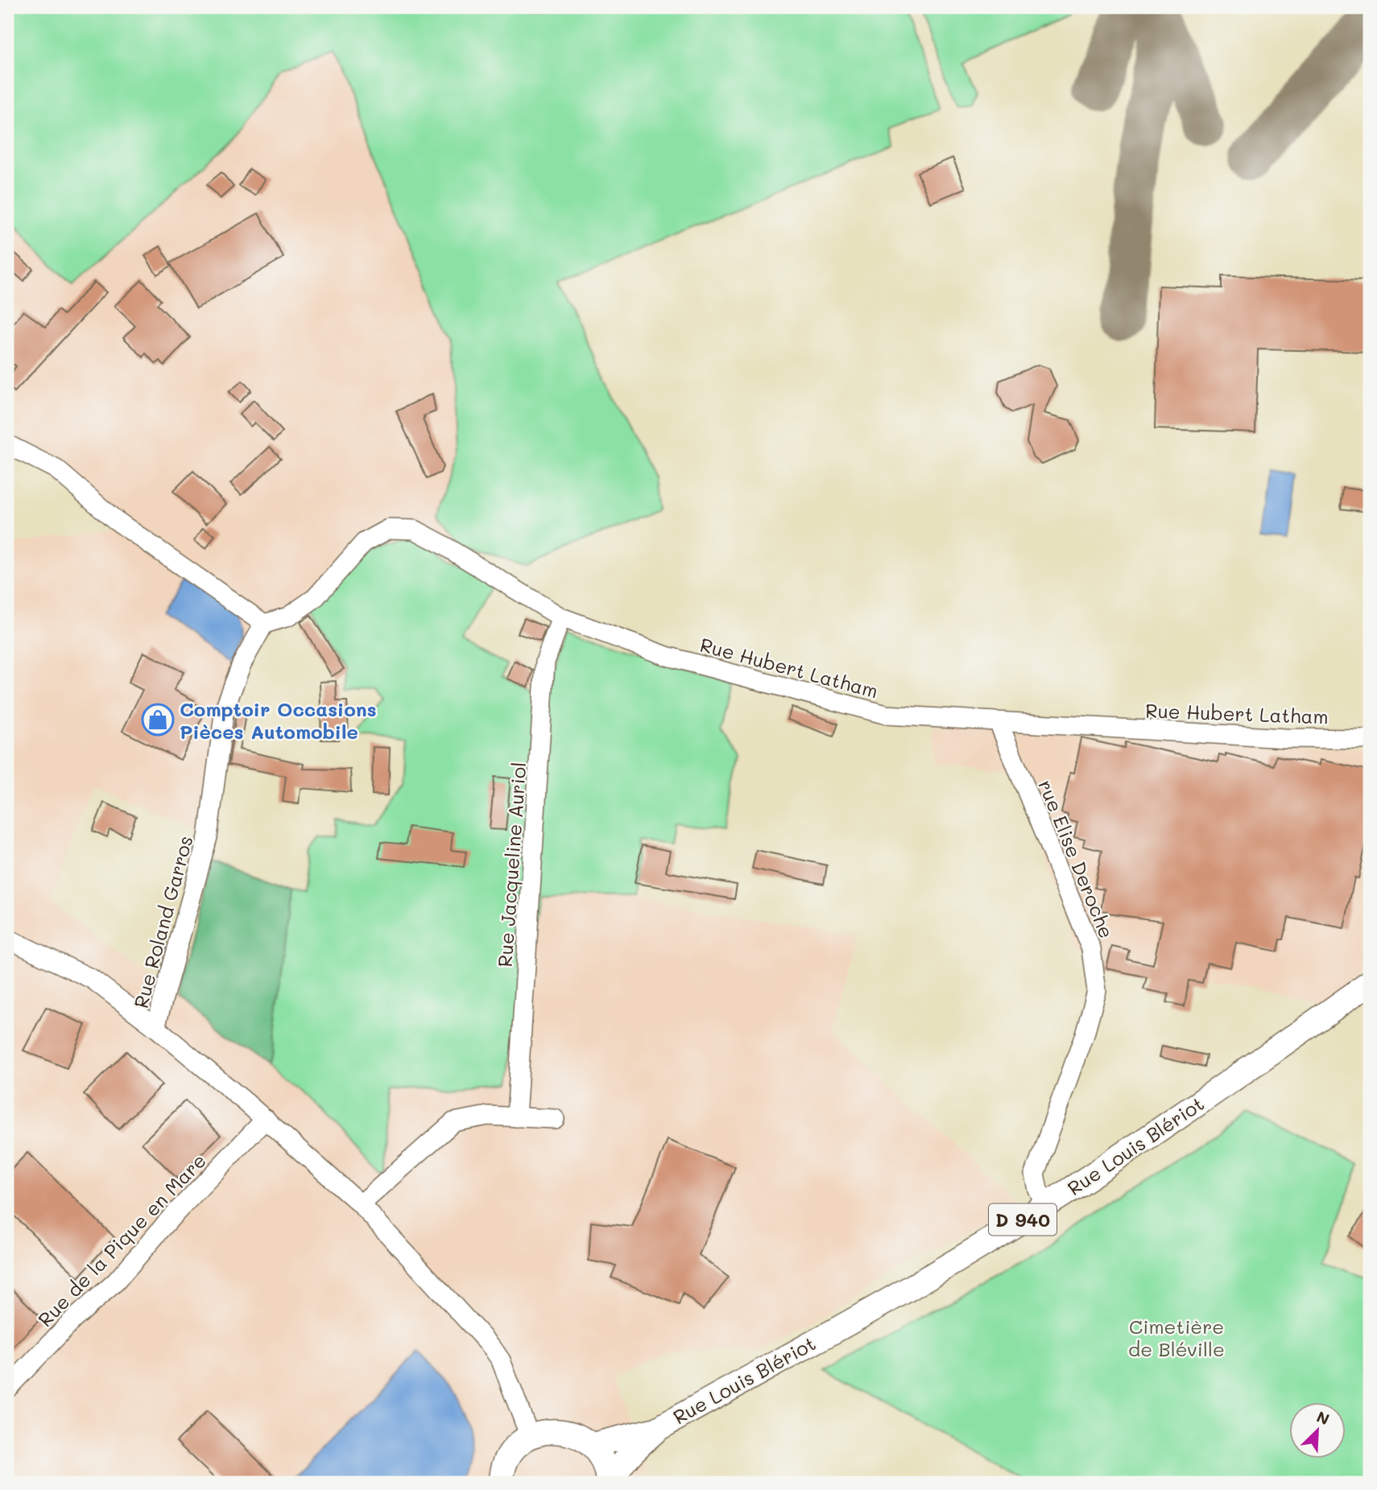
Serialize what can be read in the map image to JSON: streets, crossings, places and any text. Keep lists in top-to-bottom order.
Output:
{
  "streets": {
    "main road": ["Rue Louis Blériot", "D 940"],
    "street": [
      "Rue Hubert Latham",
      "rue Elise Deroche",
      "Rue Jacqueline Auriol",
      "Rue Roland Garros",
      "Rue de la Pique en Mare"
    ]
  },
  "crossings": [
    ["Rue Hubert Latham", "rue Elise Deroche"],
    ["Rue Hubert Latham", "Rue Jacqueline Auriol"],
    ["Rue Hubert Latham", "Rue Roland Garros"],
    ["rue Elise Deroche", "Rue Louis Blériot"],
    ["Rue Roland Garros", "Rue de la Pique en Mare"]
  ],
  "parks": ["Cimetière de Bléville"],
  "places": {
    "shop": ["Comptoir Occasions Pièces Automobile"]
  },
  "north": "top right"
}
